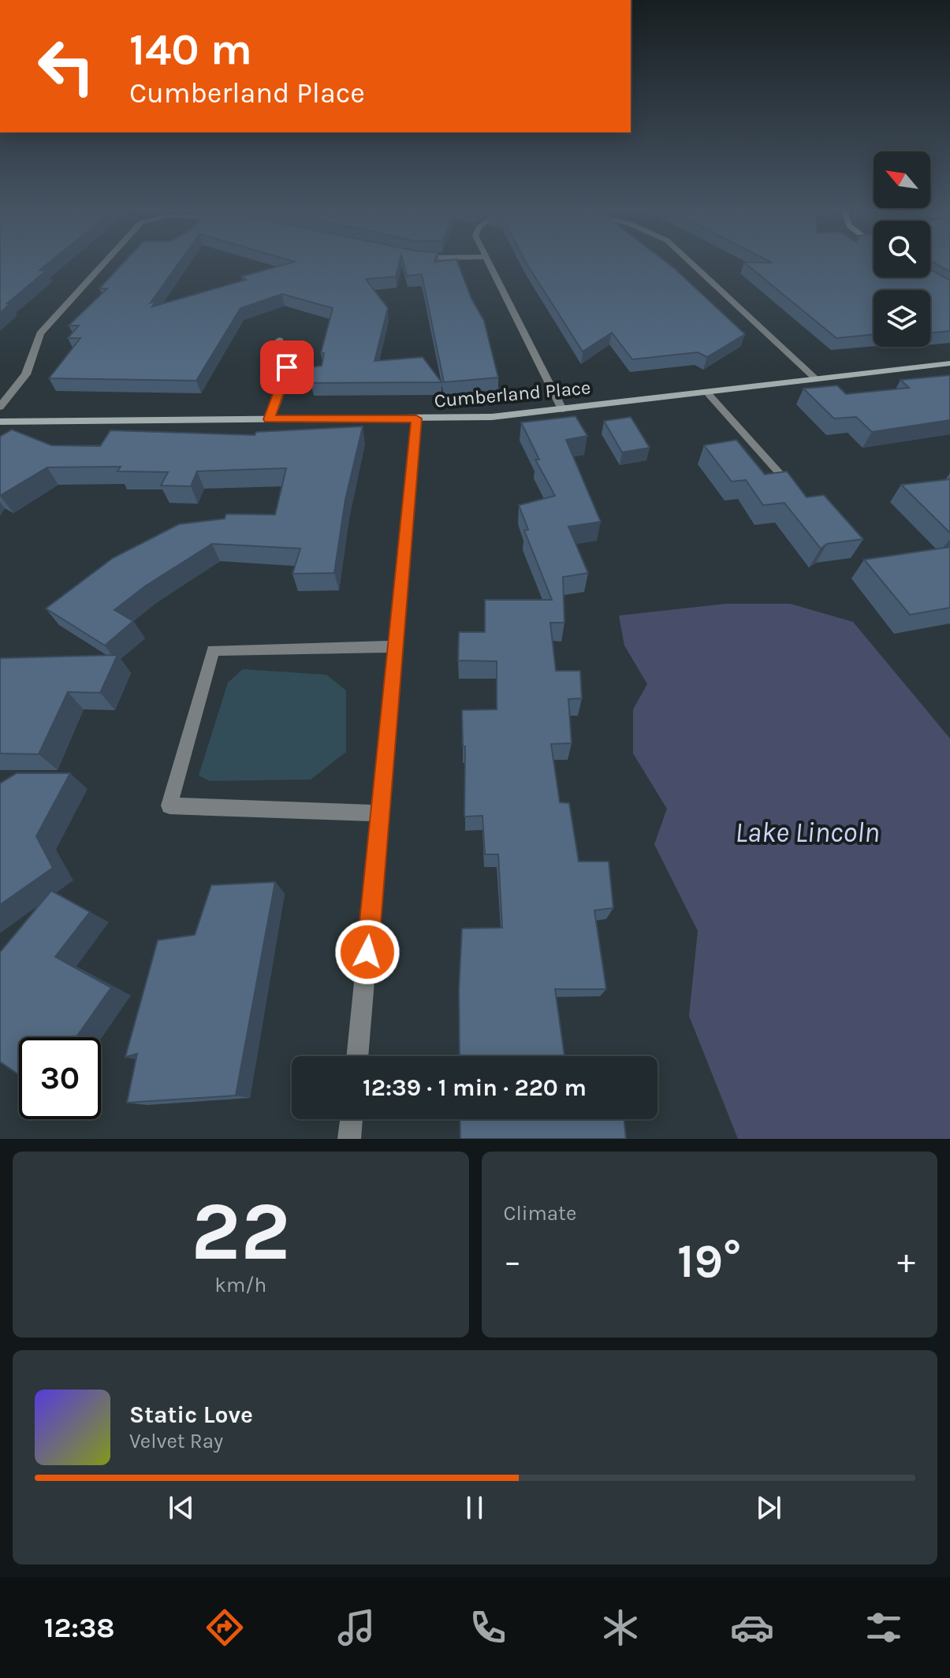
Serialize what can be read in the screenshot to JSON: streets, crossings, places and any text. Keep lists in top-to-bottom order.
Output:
{
  "streets": {
    "street": ["Cumberland Place"]
  },
  "water": ["Lake Lincoln"],
  "north": "top left",
  "page": {
    "turn": ["140 m", "Cumberland Place"],
    "limit": "30",
    "trip": "12:39 · 1 min · 220 m",
    "tile": [
      ["22", "km/h"],
      "Climate"
    ],
    "heat": ["−", "19°", "+"],
    "song": ["Static Love", "Velvet Ray"],
    "tabs": "12:38"
  }
}
